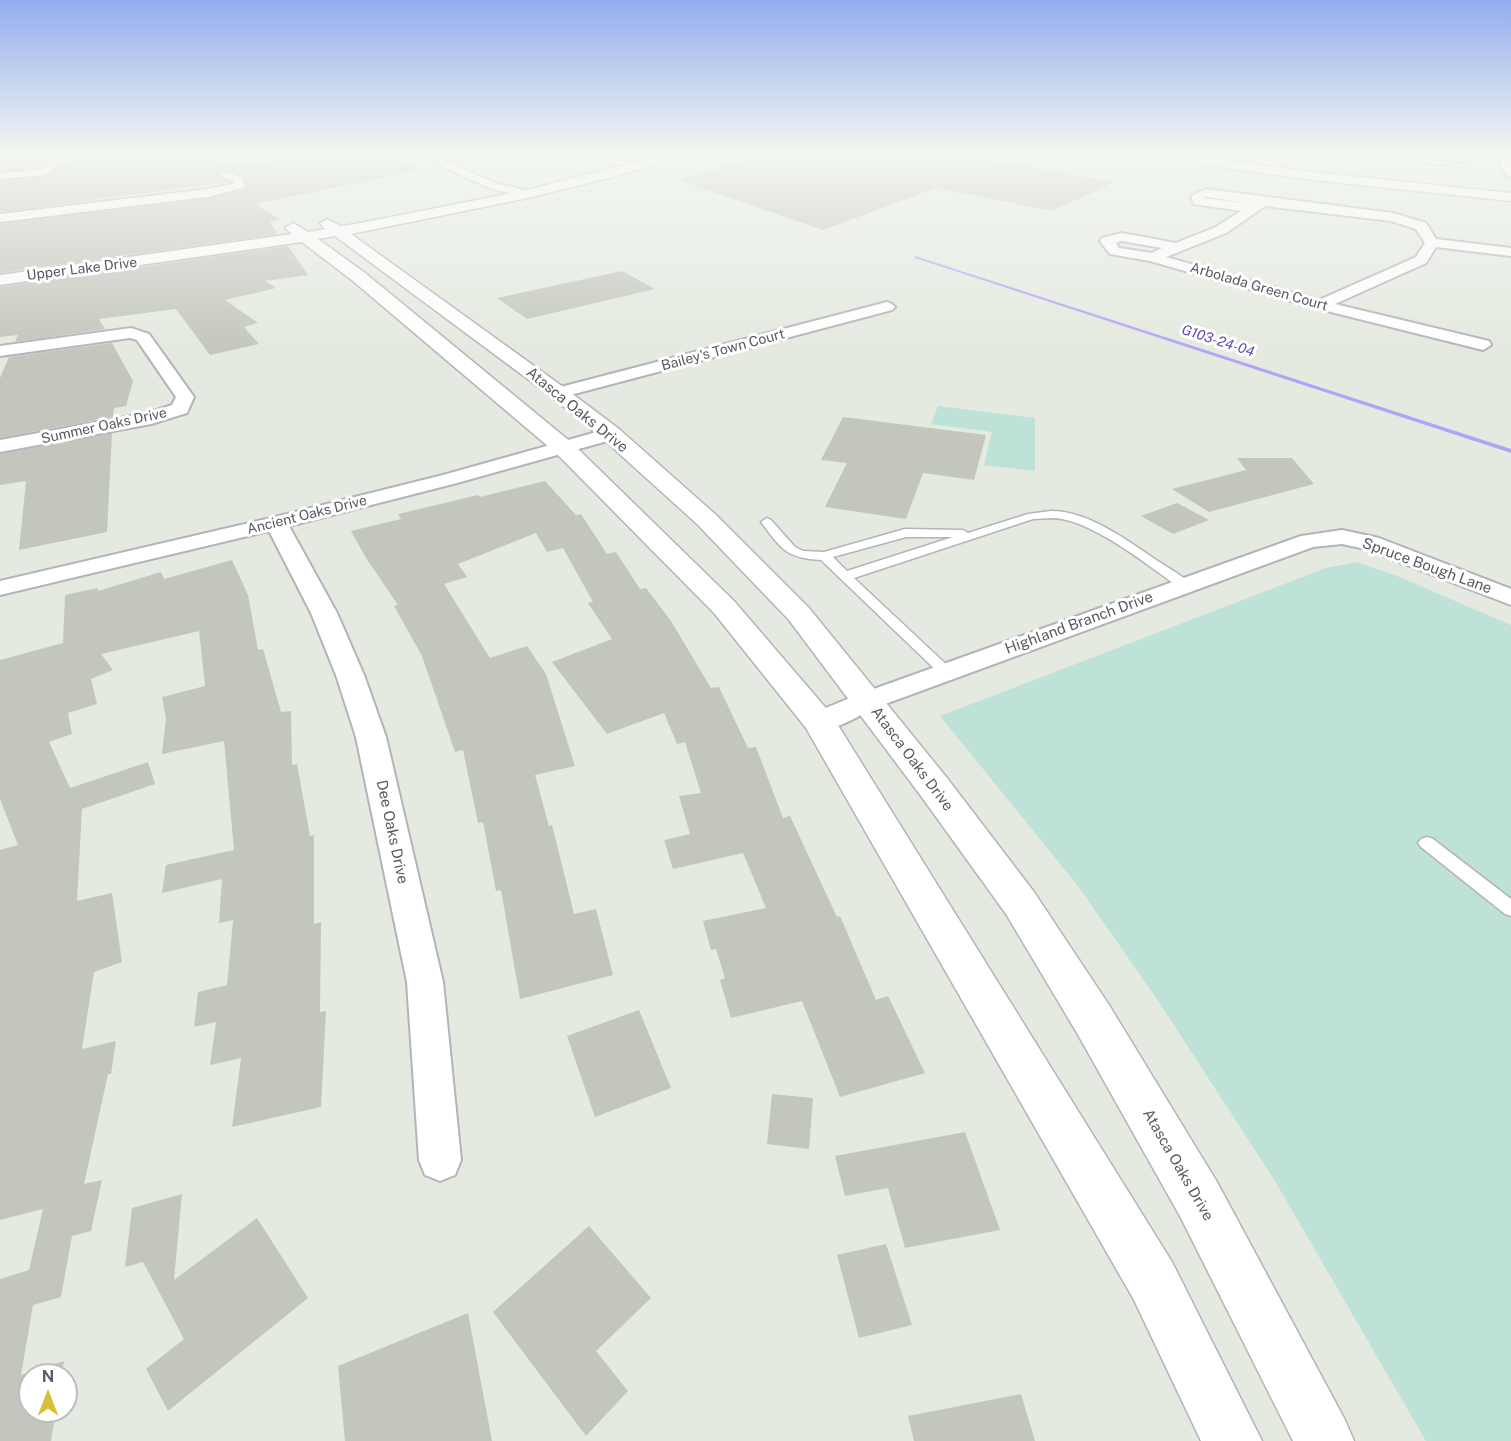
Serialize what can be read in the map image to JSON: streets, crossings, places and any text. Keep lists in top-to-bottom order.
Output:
{
  "streets": {
    "street": [
      "Upper Lake Drive",
      "Arbolada Green Court",
      "Bailey's Town Court",
      "Atasca Oaks Drive",
      "Summer Oaks Drive",
      "Ancient Oaks Drive",
      "Spruce Bough Lane",
      "Highland Branch Drive",
      "Dee Oaks Drive"
    ]
  },
  "crossings": [
    ["Upper Lake Drive", "Atasca Oaks Drive"],
    ["Bailey's Town Court", "Atasca Oaks Drive"],
    ["Atasca Oaks Drive", "Ancient Oaks Drive"],
    ["Atasca Oaks Drive", "Highland Branch Drive"],
    ["Ancient Oaks Drive", "Dee Oaks Drive"],
    ["Spruce Bough Lane", "Highland Branch Drive"]
  ],
  "water": ["G103-24-04"],
  "north": "top"
}
